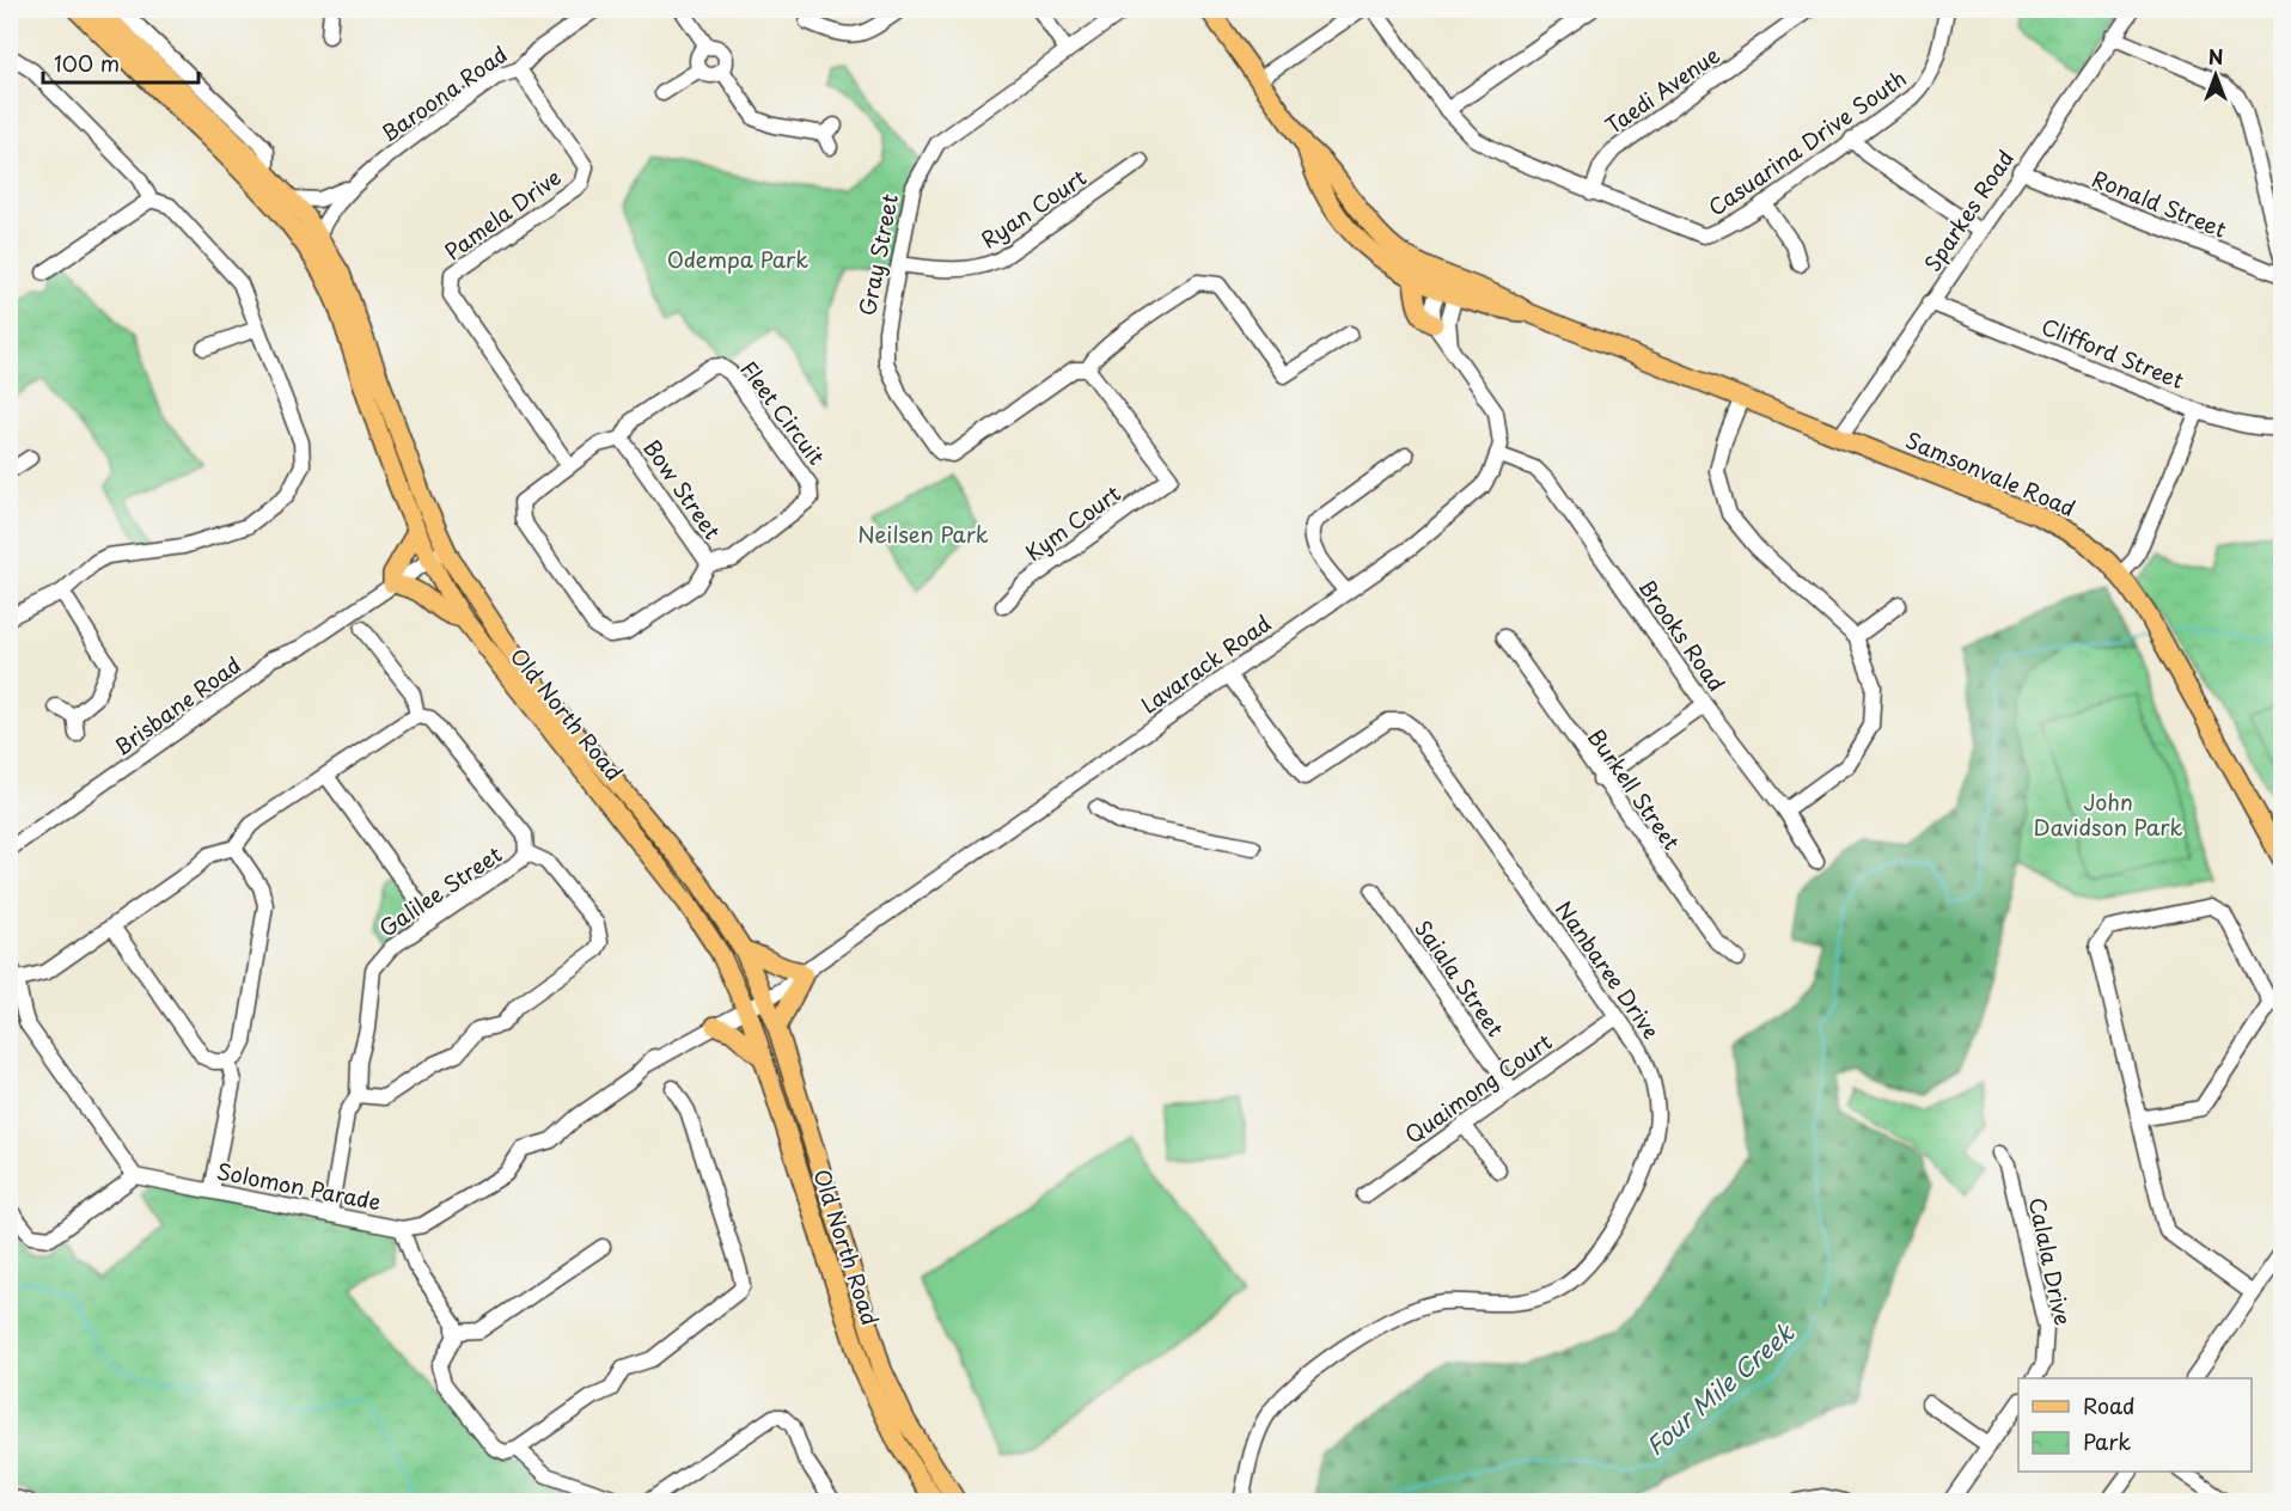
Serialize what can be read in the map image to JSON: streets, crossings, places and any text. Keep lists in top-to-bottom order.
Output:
{
  "streets": {
    "main road": ["Samsonvale Road", "Old North Road"],
    "street": [
      "Taedi Avenue",
      "Baroona Road",
      "Casuarina Drive South",
      "Ronald Street",
      "Ryan Court",
      "Sparkes Road",
      "Pamela Drive",
      "Gray Street",
      "Clifford Street",
      "Fleet Circuit",
      "Bow Street",
      "Kym Court",
      "Brooks Road",
      "Lavarack Road",
      "Brisbane Road",
      "Burkell Street",
      "Galilee Street",
      "Nanbaree Drive",
      "Saiala Street",
      "Quaimong Court",
      "Solomon Parade",
      "Calala Drive"
    ]
  },
  "crossings": [
    ["Taedi Avenue", "Casuarina Drive South"],
    ["Baroona Road", "Pamela Drive"],
    ["Baroona Road", "Old North Road"],
    ["Ronald Street", "Sparkes Road"],
    ["Ryan Court", "Gray Street"],
    ["Sparkes Road", "Clifford Street"],
    ["Sparkes Road", "Samsonvale Road"],
    ["Pamela Drive", "Fleet Circuit"],
    ["Gray Street", "Kym Court"],
    ["Fleet Circuit", "Bow Street"],
    ["Brooks Road", "Lavarack Road"],
    ["Lavarack Road", "Old North Road"],
    ["Lavarack Road", "Nanbaree Drive"],
    ["Brisbane Road", "Old North Road"],
    ["Galilee Street", "Solomon Parade"],
    ["Nanbaree Drive", "Quaimong Court"],
    ["Saiala Street", "Quaimong Court"]
  ],
  "water": ["Four Mile Creek"],
  "parks": ["Odempa Park", "Neilsen Park", "John Davidson Park"],
  "legend": ["Road", "Park"],
  "scale_bar": "100 m",
  "north": "top"
}
